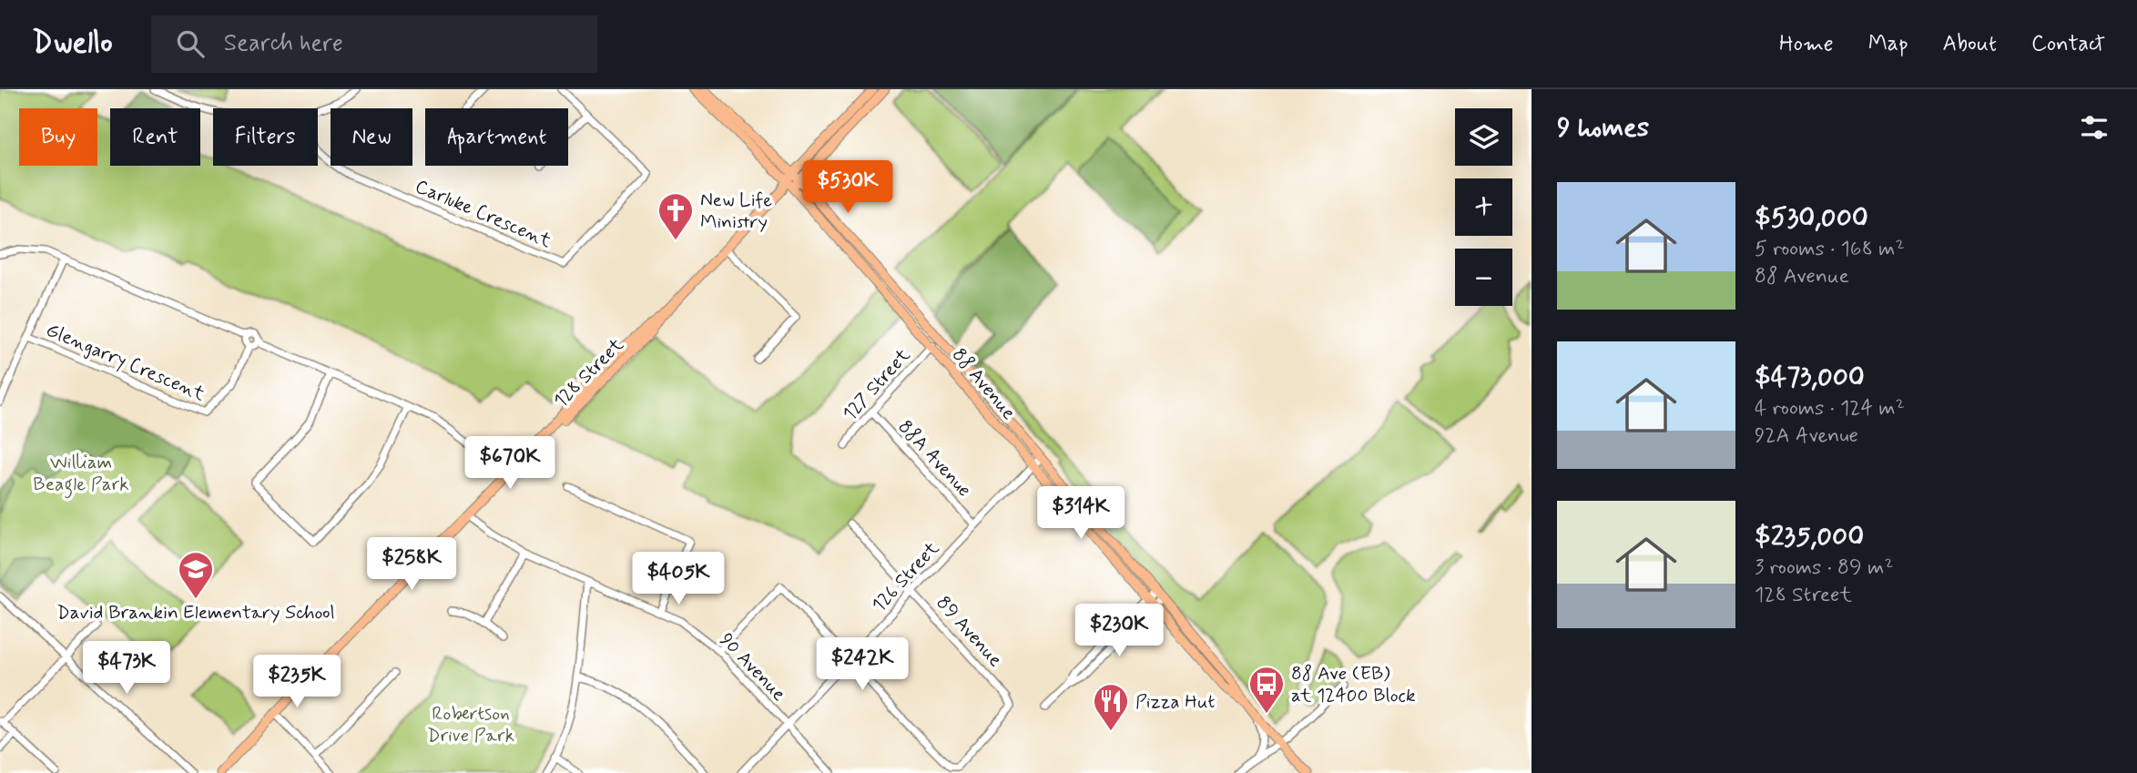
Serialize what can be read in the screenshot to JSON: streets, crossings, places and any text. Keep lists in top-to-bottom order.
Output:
{
  "streets": {
    "main road": ["128 Street", "88 Avenue"],
    "street": [
      "Carluke Crescent",
      "Glengarry Crescent",
      "127 Street",
      "88A Avenue",
      "126 Street",
      "89 Avenue",
      "90 Avenue"
    ]
  },
  "crossings": [
    ["128 Street", "88 Avenue"],
    ["128 Street", "90 Avenue"],
    ["88 Avenue", "127 Street"],
    ["88 Avenue", "126 Street"],
    ["127 Street", "88A Avenue"],
    ["88A Avenue", "126 Street"],
    ["126 Street", "89 Avenue"],
    ["126 Street", "90 Avenue"]
  ],
  "parks": ["William Beagle Park", "Robertson Drive Park"],
  "places": {
    "church": ["New Life Ministry"],
    "school or university": ["David Brankin Elementary School"],
    "bus stop": ["88 Ave (EB) at 12400 Block"],
    "restaurant": ["Pizza Hut"]
  },
  "page": {
    "header": "Dwello",
    "search": "Search here",
    "nav": [
      "Home",
      "Map",
      "About",
      "Contact"
    ],
    "heading": "9 homes",
    "map_buttons": ["+", "−"],
    "chip": [
      "Buy",
      "Rent",
      "Filters",
      "New",
      "Apartment"
    ],
    "price": [
      "$530K",
      "$670K",
      "$314K",
      "$258K",
      "$405K",
      "$230K",
      "$242K",
      "$473K",
      "$235K"
    ],
    "list": [
      {
        "name": "$530,000",
        "note": "5 rooms · 168 m² · 88 Avenue"
      },
      {
        "name": "$473,000",
        "note": "4 rooms · 124 m² · 92A Avenue"
      },
      {
        "name": "$235,000",
        "note": "3 rooms · 89 m² · 128 Street"
      }
    ]
  }
}
